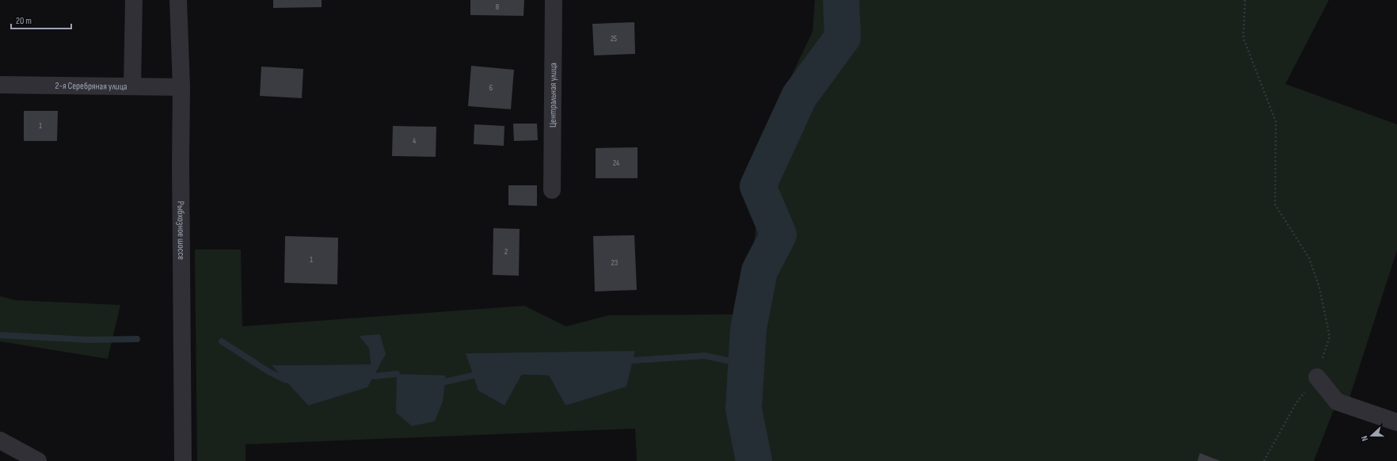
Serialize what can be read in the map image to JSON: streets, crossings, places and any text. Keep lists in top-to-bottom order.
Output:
{
  "streets": {
    "street": ["2-я Серебряная улица", "Центральная улица", "Рыбхозное шоссе"]
  },
  "crossings": [
    ["2-я Серебряная улица", "Рыбхозное шоссе"]
  ],
  "house_numbers": [
    "8",
    "25",
    "6",
    "1",
    "4",
    "24",
    "2",
    "1",
    "23"
  ],
  "scale_bar": "20 m",
  "north": "left"
}
